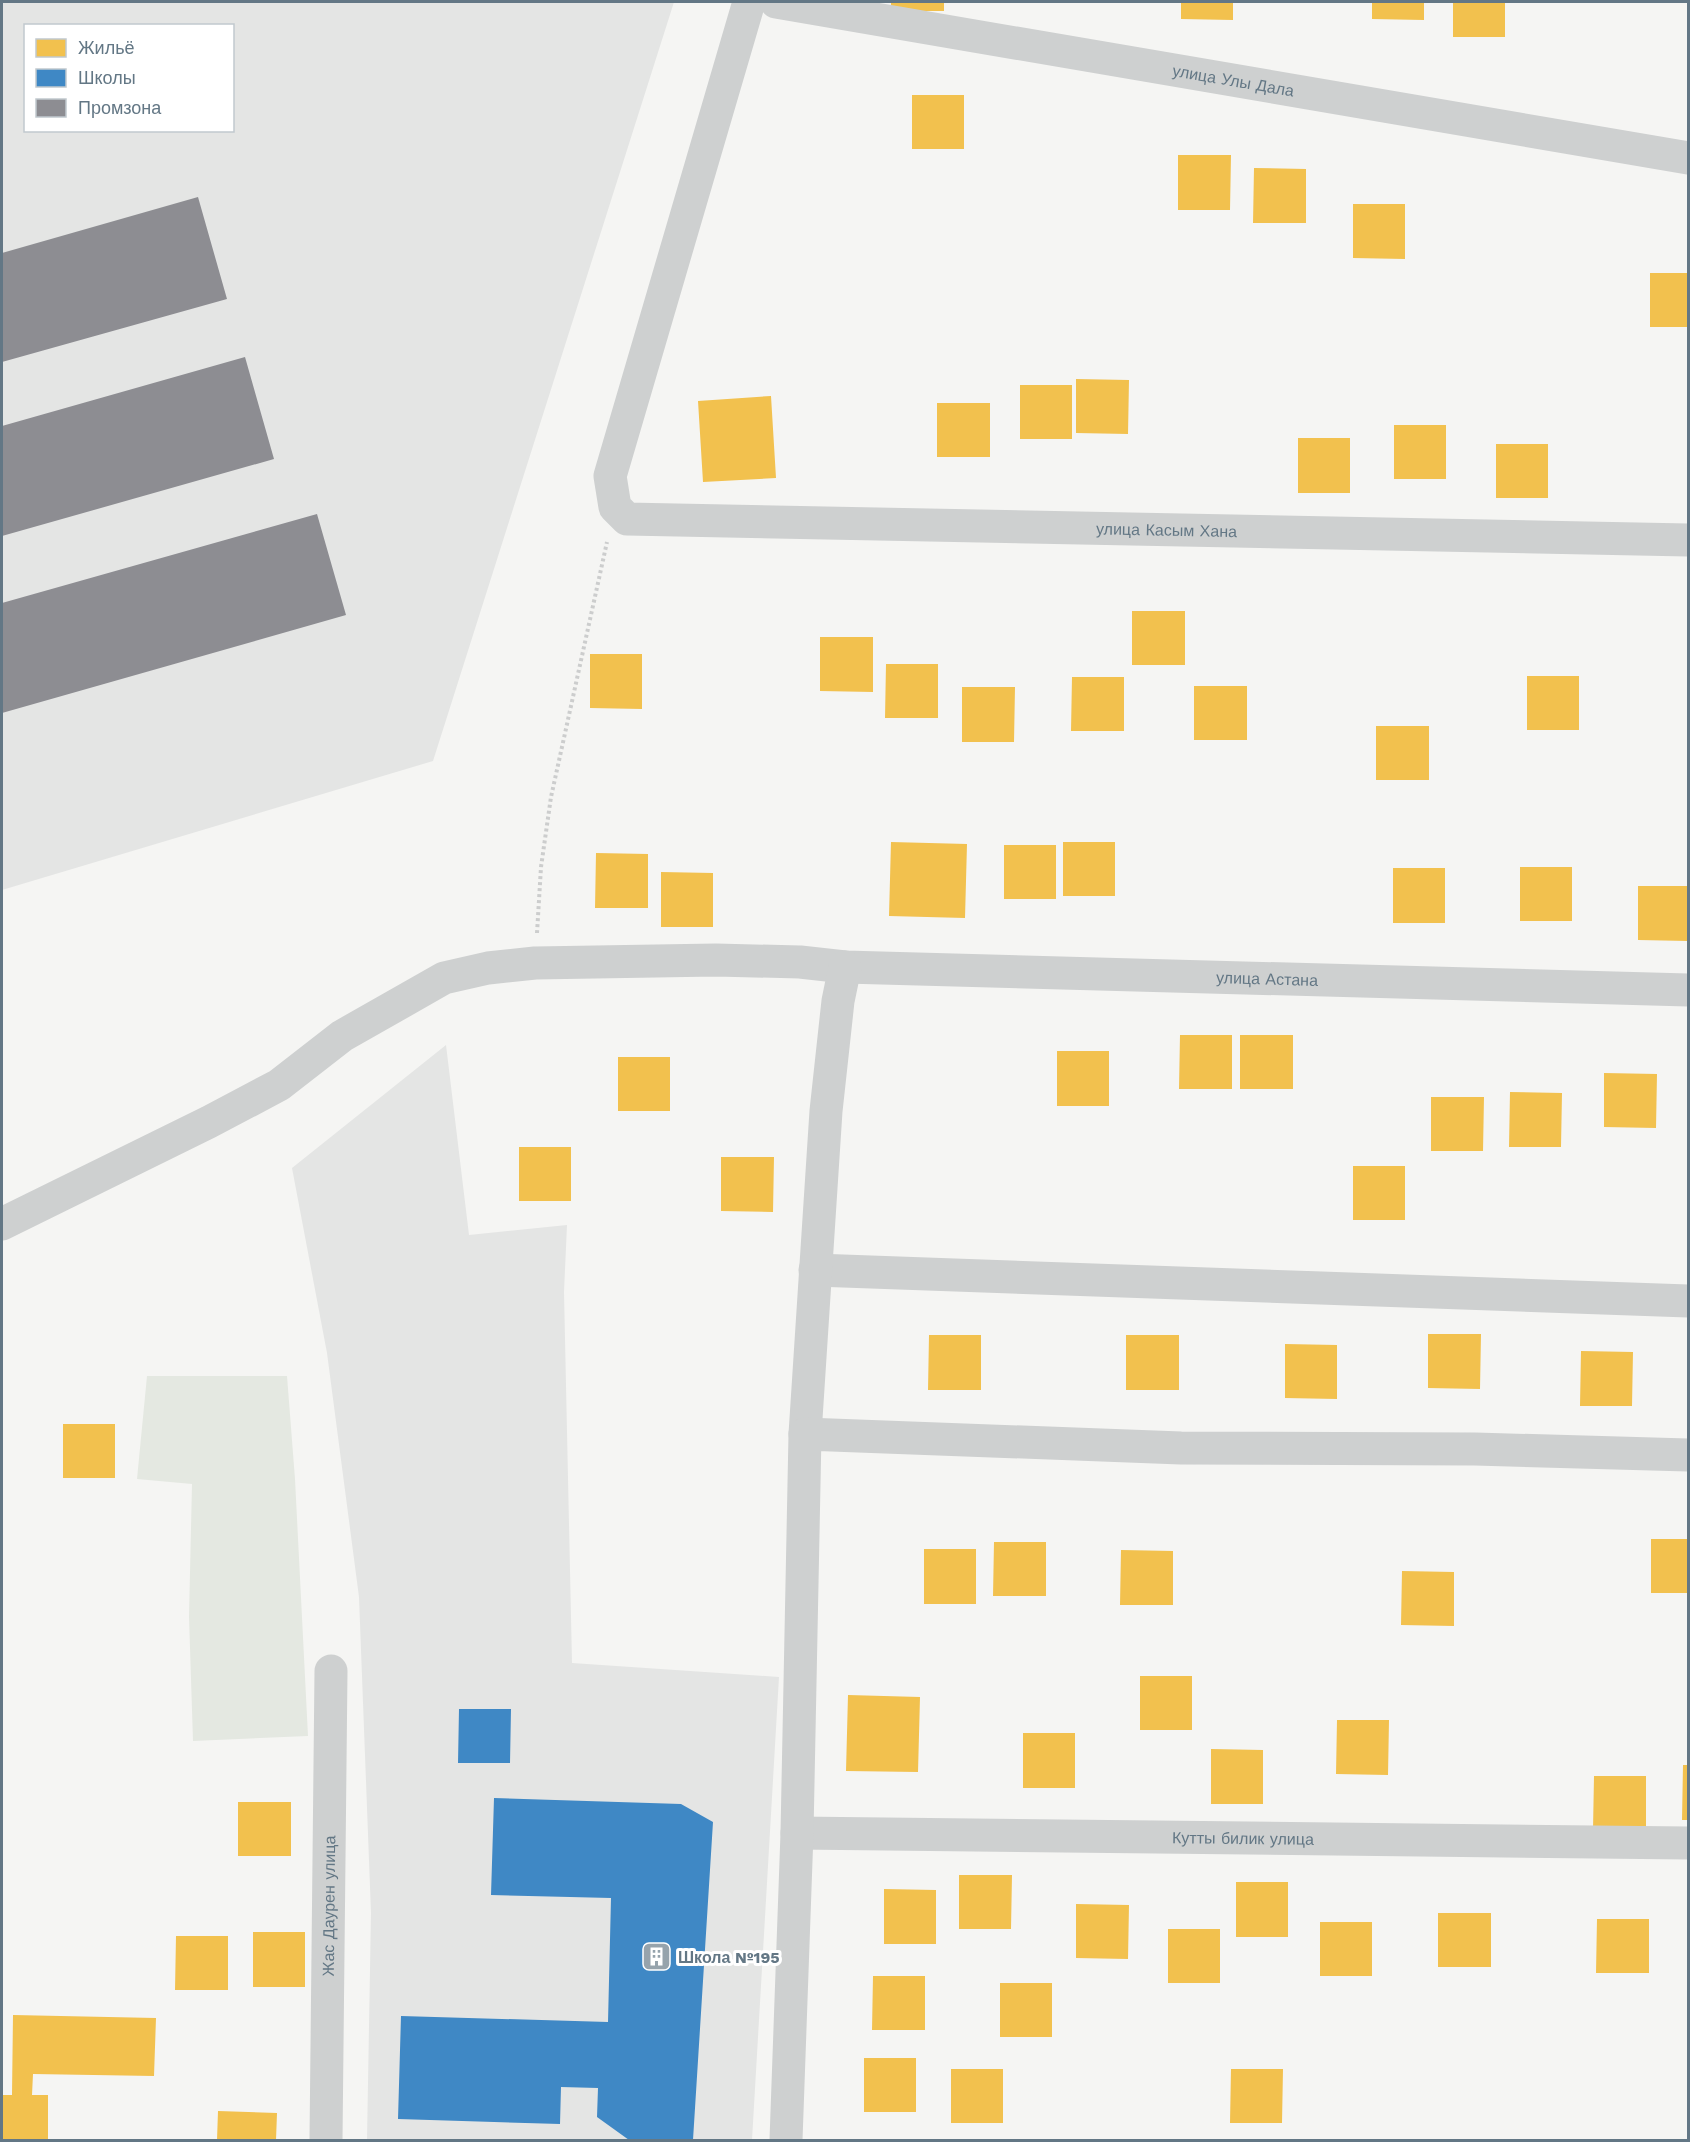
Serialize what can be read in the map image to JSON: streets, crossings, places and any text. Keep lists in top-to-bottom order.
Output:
{
  "streets": {
    "street": [
      "улица Улы Дала",
      "улица Касым Хана",
      "улица Астана",
      "Кутты билик улица",
      "Жас Даурен улица"
    ]
  },
  "places": {
    "building": ["Школа №195"]
  },
  "legend": ["Жильё", "Школы", "Промзона"]
}
